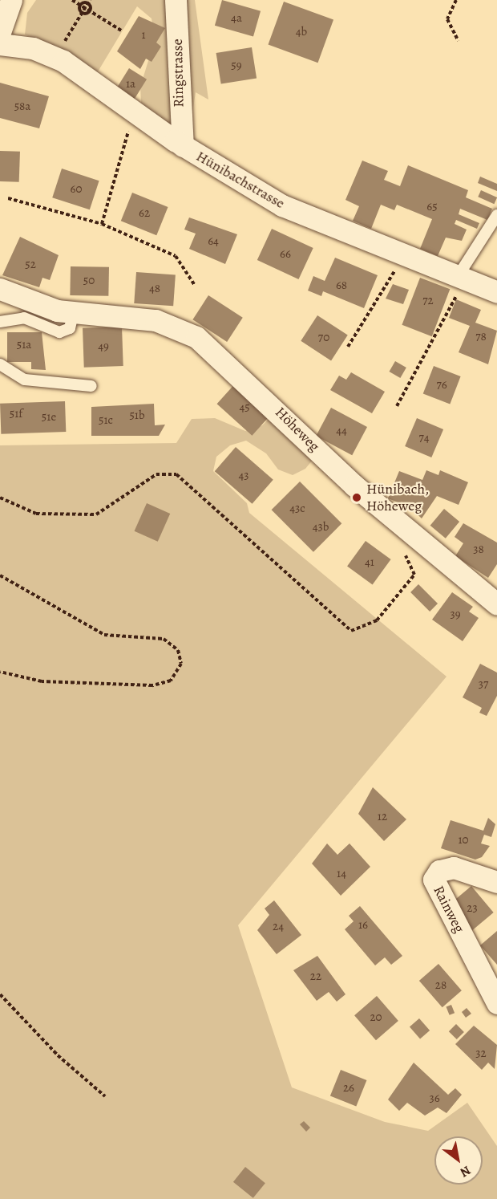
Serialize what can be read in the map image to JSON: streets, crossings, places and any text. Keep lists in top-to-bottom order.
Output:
{
  "streets": {
    "street": [
      "Ringstrasse",
      "Hünibachstrasse",
      "Höheweg",
      "Rainweg"
    ]
  },
  "crossings": [
    ["Ringstrasse", "Hünibachstrasse"]
  ],
  "places": ["Hünibach, Höheweg"],
  "house_numbers": [
    "4a",
    "4b",
    "1",
    "59",
    "1a",
    "58a",
    "60",
    "65",
    "62",
    "64",
    "66",
    "52",
    "50",
    "68",
    "48",
    "72",
    "78",
    "70",
    "51a",
    "49",
    "76",
    "45",
    "51f",
    "51b",
    "51e",
    "51c",
    "44",
    "74",
    "43",
    "43c",
    "43b",
    "38",
    "41",
    "39",
    "37",
    "12",
    "10",
    "14",
    "23",
    "16",
    "24",
    "22",
    "28",
    "20",
    "32",
    "26",
    "36"
  ],
  "north": "bottom right"
}
